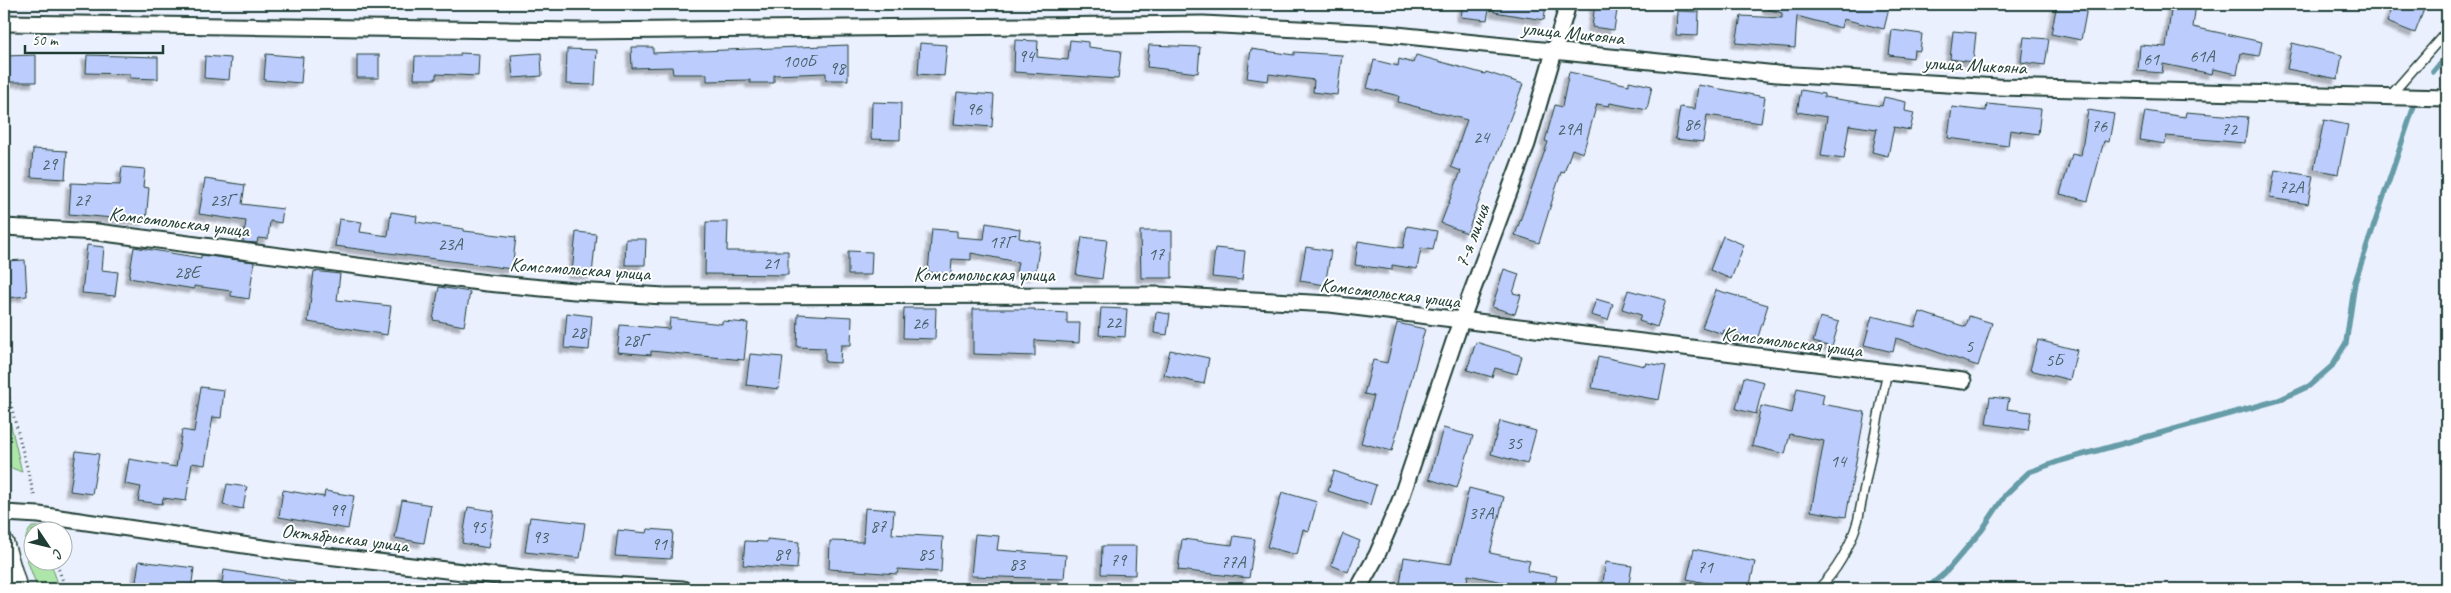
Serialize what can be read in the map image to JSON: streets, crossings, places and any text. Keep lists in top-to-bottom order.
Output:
{
  "streets": {
    "street": [
      "улица Микояна",
      "Комсомольская улица",
      "7-я линия",
      "Октябрьская улица"
    ]
  },
  "crossings": [
    ["улица Микояна", "7-я линия"],
    ["Комсомольская улица", "7-я линия"]
  ],
  "house_numbers": [
    "94",
    "61А",
    "61",
    "100Б",
    "98",
    "96",
    "86",
    "76",
    "29А",
    "72",
    "24",
    "29",
    "72А",
    "27",
    "23Г",
    "17Г",
    "23А",
    "17",
    "21",
    "28Е",
    "22",
    "26",
    "28",
    "28Г",
    "5",
    "5Б",
    "35",
    "14",
    "99",
    "37А",
    "87",
    "95",
    "93",
    "91",
    "89",
    "85",
    "79",
    "77А",
    "83",
    "71"
  ],
  "scale_bar": "50 m",
  "north": "bottom right"
}
